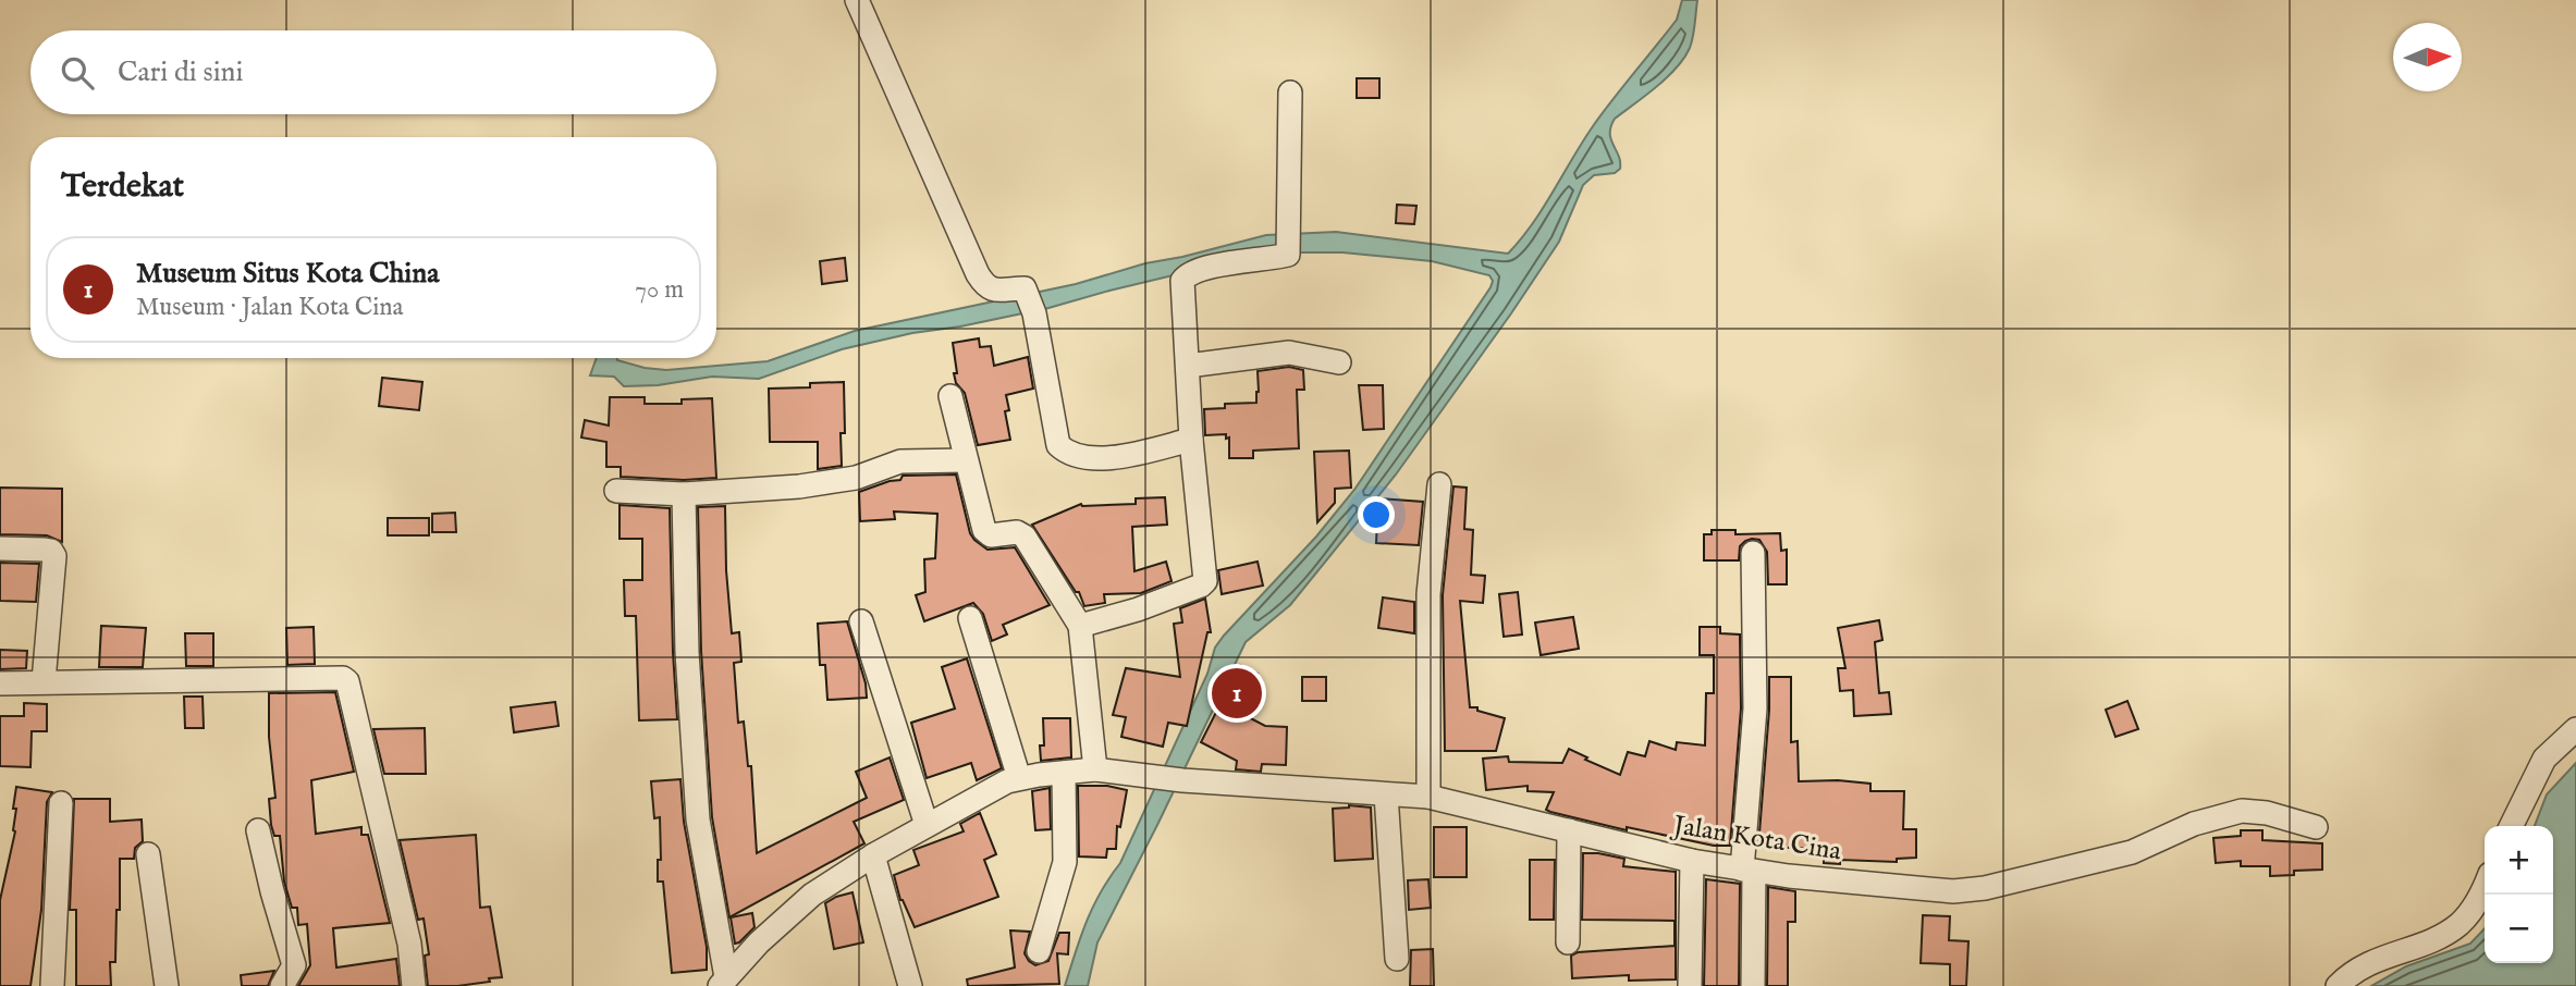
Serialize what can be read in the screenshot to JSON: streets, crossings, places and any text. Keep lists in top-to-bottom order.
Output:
{
  "streets": {
    "street": ["Jalan Kota Cina"]
  },
  "north": "right",
  "page": {
    "search": "Cari di sini",
    "heading": "Terdekat",
    "list": [
      {
        "mark": "1",
        "name": "Museum Situs Kota China",
        "note": "Museum · Jalan Kota Cina",
        "value": "70 m"
      }
    ],
    "pins": "1",
    "map_buttons": ["+", "−"]
  }
}
